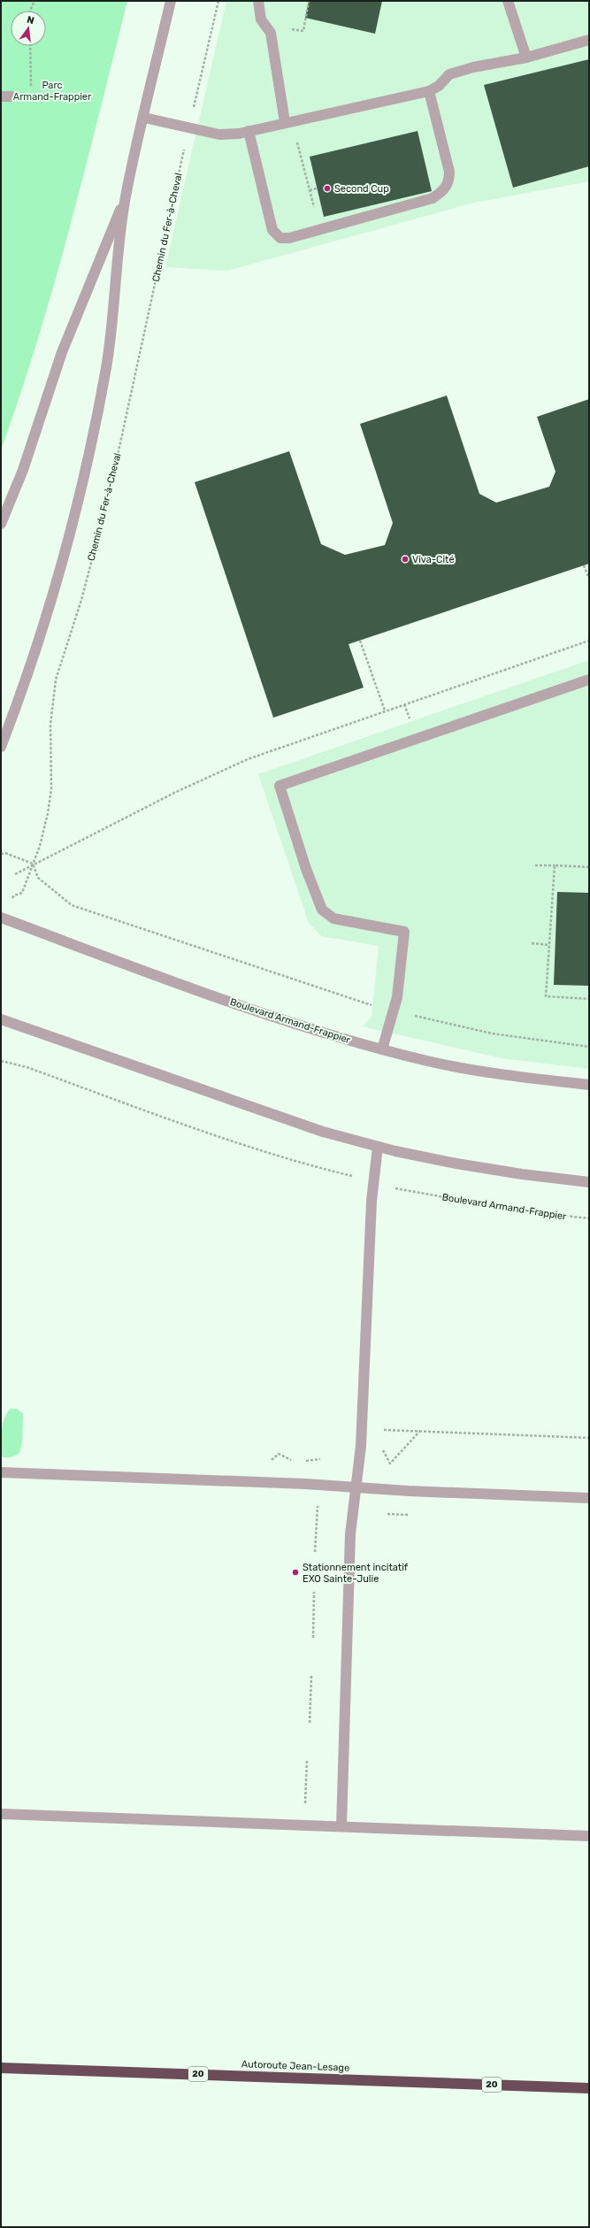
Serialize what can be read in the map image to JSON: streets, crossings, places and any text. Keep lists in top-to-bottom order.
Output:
{
  "streets": {
    "highway": ["Autoroute Jean-Lesage", "20"],
    "street": ["Boulevard Armand-Frappier"],
    "path": ["Chemin du Fer-à-Cheval"]
  },
  "parks": ["Parc Armand-Frappier"],
  "places": ["Second Cup", "Viva-Cité", "Stationnement incitatif EXO Sainte-Julie"],
  "north": "top"
}
